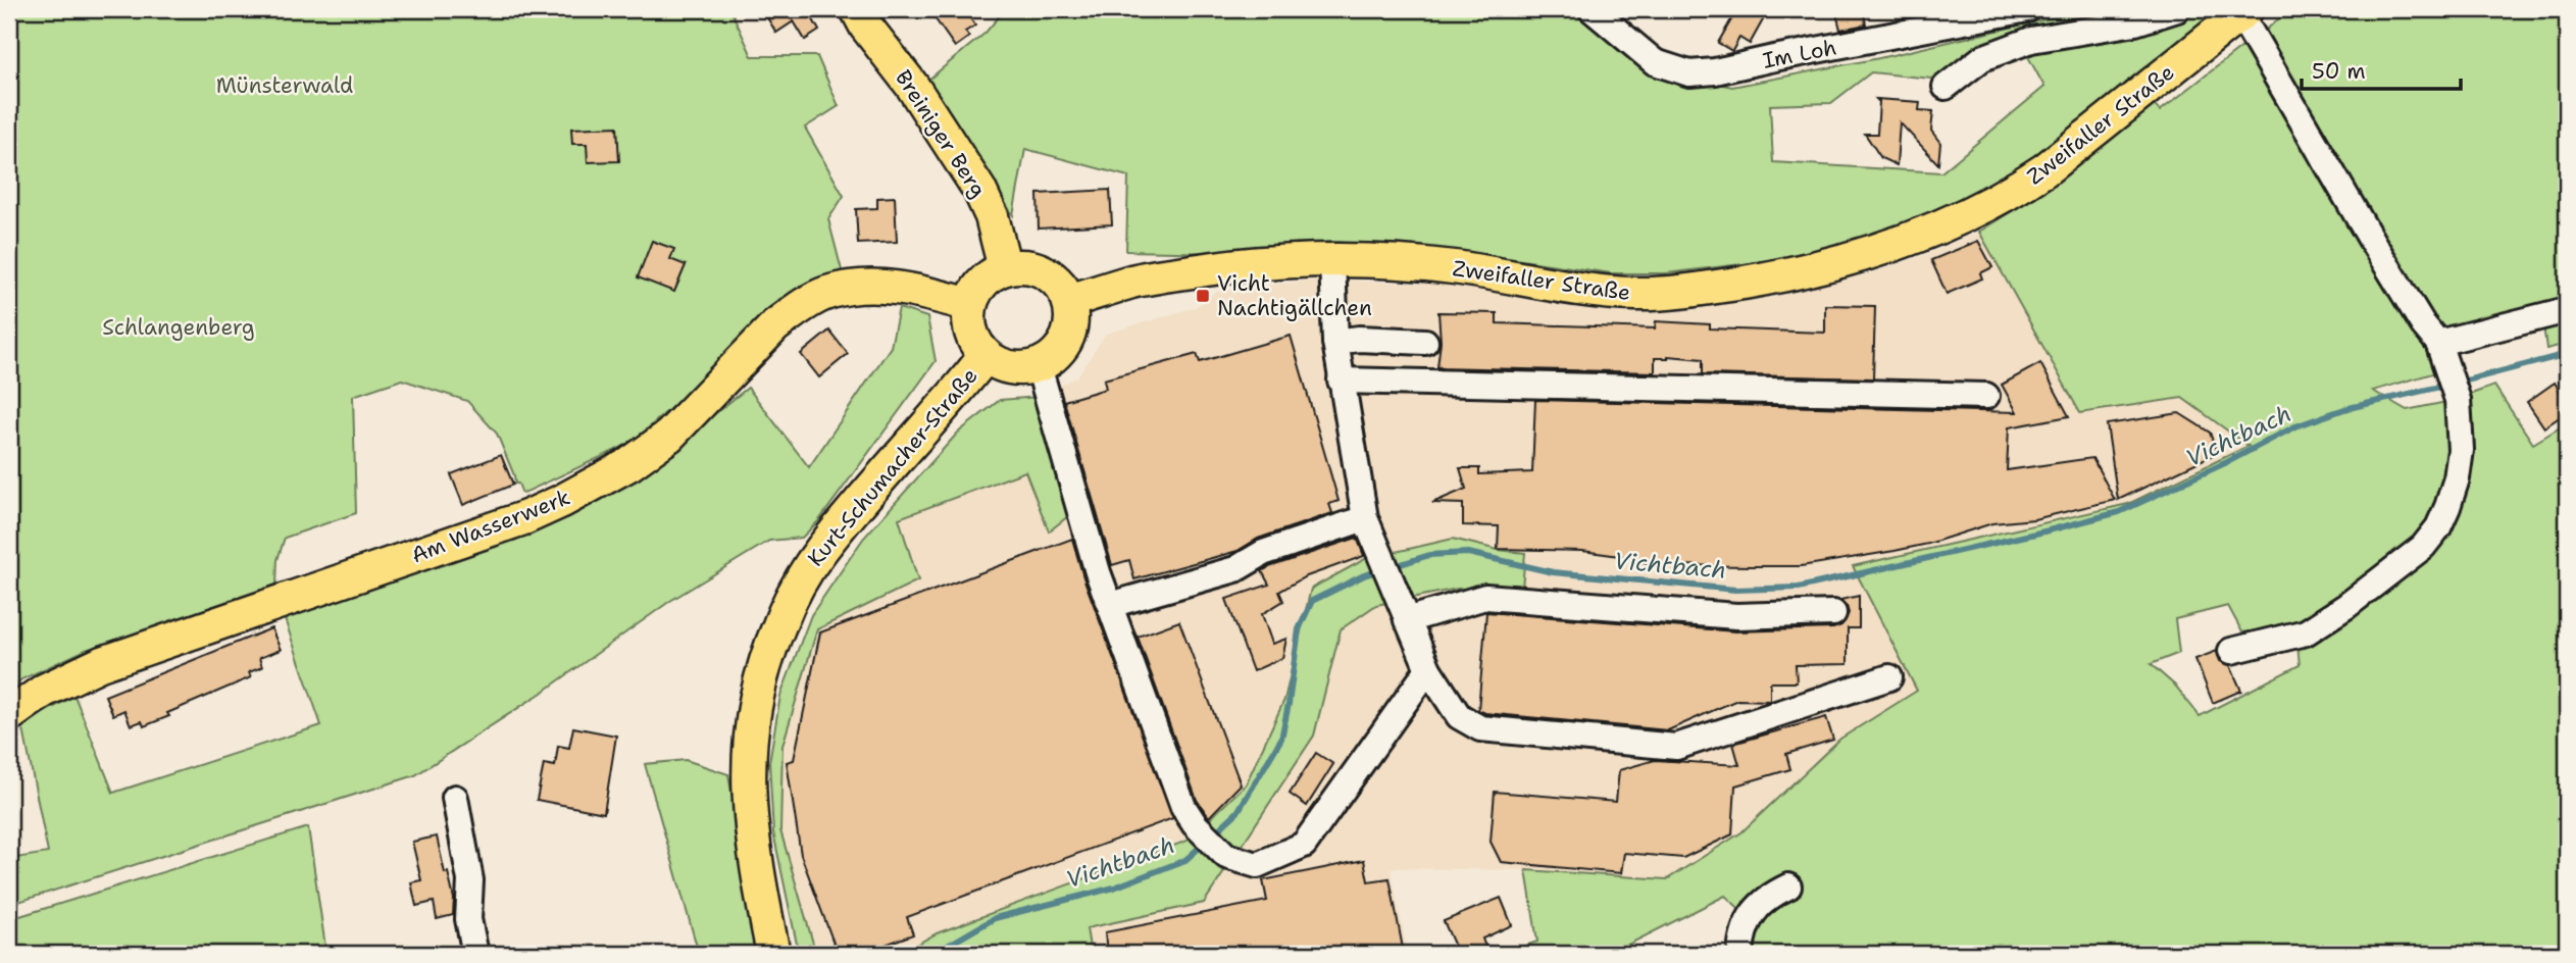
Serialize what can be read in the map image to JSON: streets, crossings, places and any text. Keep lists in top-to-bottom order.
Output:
{
  "streets": {
    "main road": [
      "Zweifaller Straße",
      "Breiniger Berg",
      "Kurt-Schumacher-Straße",
      "Am Wasserwerk"
    ],
    "street": ["Im Loh"]
  },
  "crossings": [
    ["Zweifaller Straße", "Breiniger Berg"],
    ["Zweifaller Straße", "Kurt-Schumacher-Straße"],
    ["Zweifaller Straße", "Am Wasserwerk"],
    ["Breiniger Berg", "Kurt-Schumacher-Straße"],
    ["Breiniger Berg", "Am Wasserwerk"],
    ["Kurt-Schumacher-Straße", "Am Wasserwerk"]
  ],
  "water": ["Vichtbach"],
  "parks": ["Münsterwald", "Schlangenberg"],
  "places": {
    "transit": ["Vicht Nachtigällchen"]
  },
  "scale_bar": "50 m"
}
